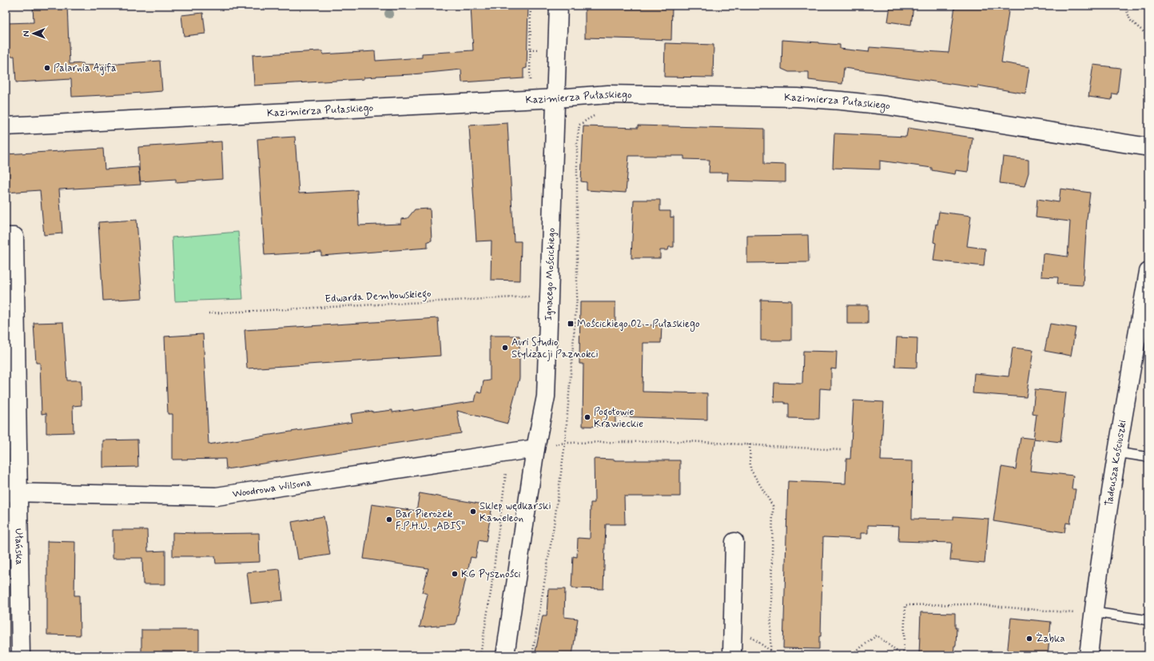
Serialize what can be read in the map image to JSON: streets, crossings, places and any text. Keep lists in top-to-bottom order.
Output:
{
  "streets": {
    "street": [
      "Kazimierza Pułaskiego",
      "Ignacego Mościckiego",
      "Tadeusza Kościuszki",
      "Woodrowa Wilsona",
      "Ułańska"
    ],
    "path": ["Edwarda Dembowskiego"]
  },
  "crossings": [
    ["Kazimierza Pułaskiego", "Ignacego Mościckiego"],
    ["Ignacego Mościckiego", "Edwarda Dembowskiego"],
    ["Ignacego Mościckiego", "Woodrowa Wilsona"],
    ["Woodrowa Wilsona", "Ułańska"]
  ],
  "places": {
    "other": [
      "Palarnia Agifa",
      "Auri Studio Stylizacji Paznokci",
      "Pogotowie Krawieckie",
      "Sklep wędkarski Kameleon",
      "Bar Pierożek F.P.H.U. „ABIS”",
      "KG Pyszności",
      "Żabka"
    ],
    "transit": ["Mościckiego 02 - Pułaskiego"]
  },
  "north": "left"
}
